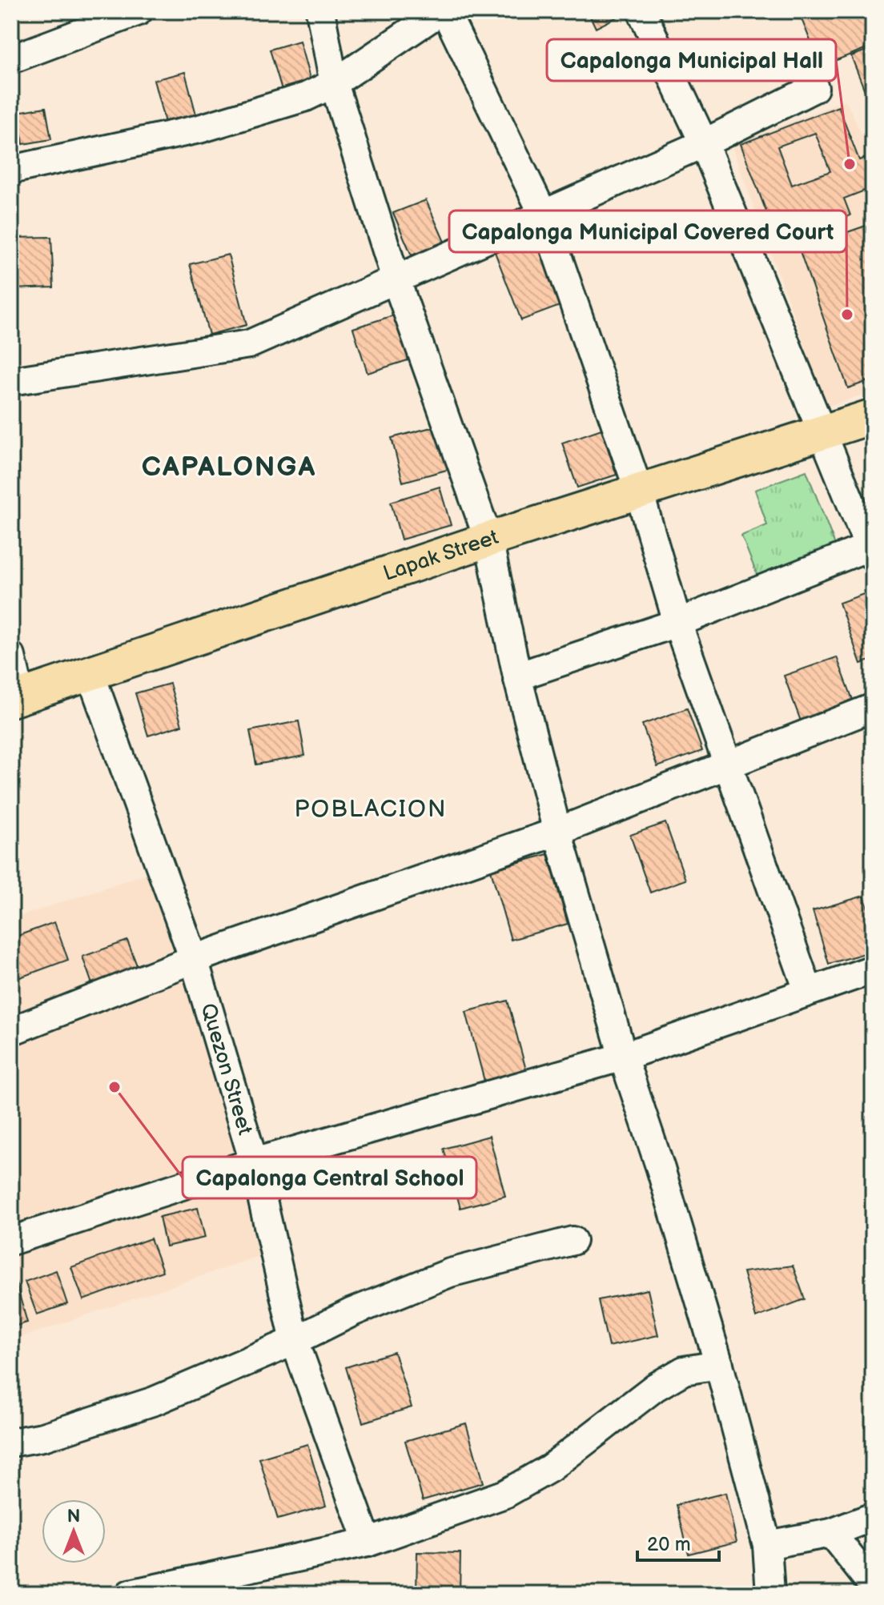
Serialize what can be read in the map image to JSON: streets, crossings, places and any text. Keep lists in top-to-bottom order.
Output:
{
  "streets": {
    "main road": ["Lapak Street"],
    "street": ["Quezon Street"]
  },
  "crossings": [
    ["Lapak Street", "Quezon Street"]
  ],
  "districts": ["CAPALONGA", "POBLACION"],
  "places": ["Capalonga Municipal Hall", "Capalonga Municipal Covered Court", "Capalonga Central School"],
  "scale_bar": "20 m",
  "north": "top"
}
